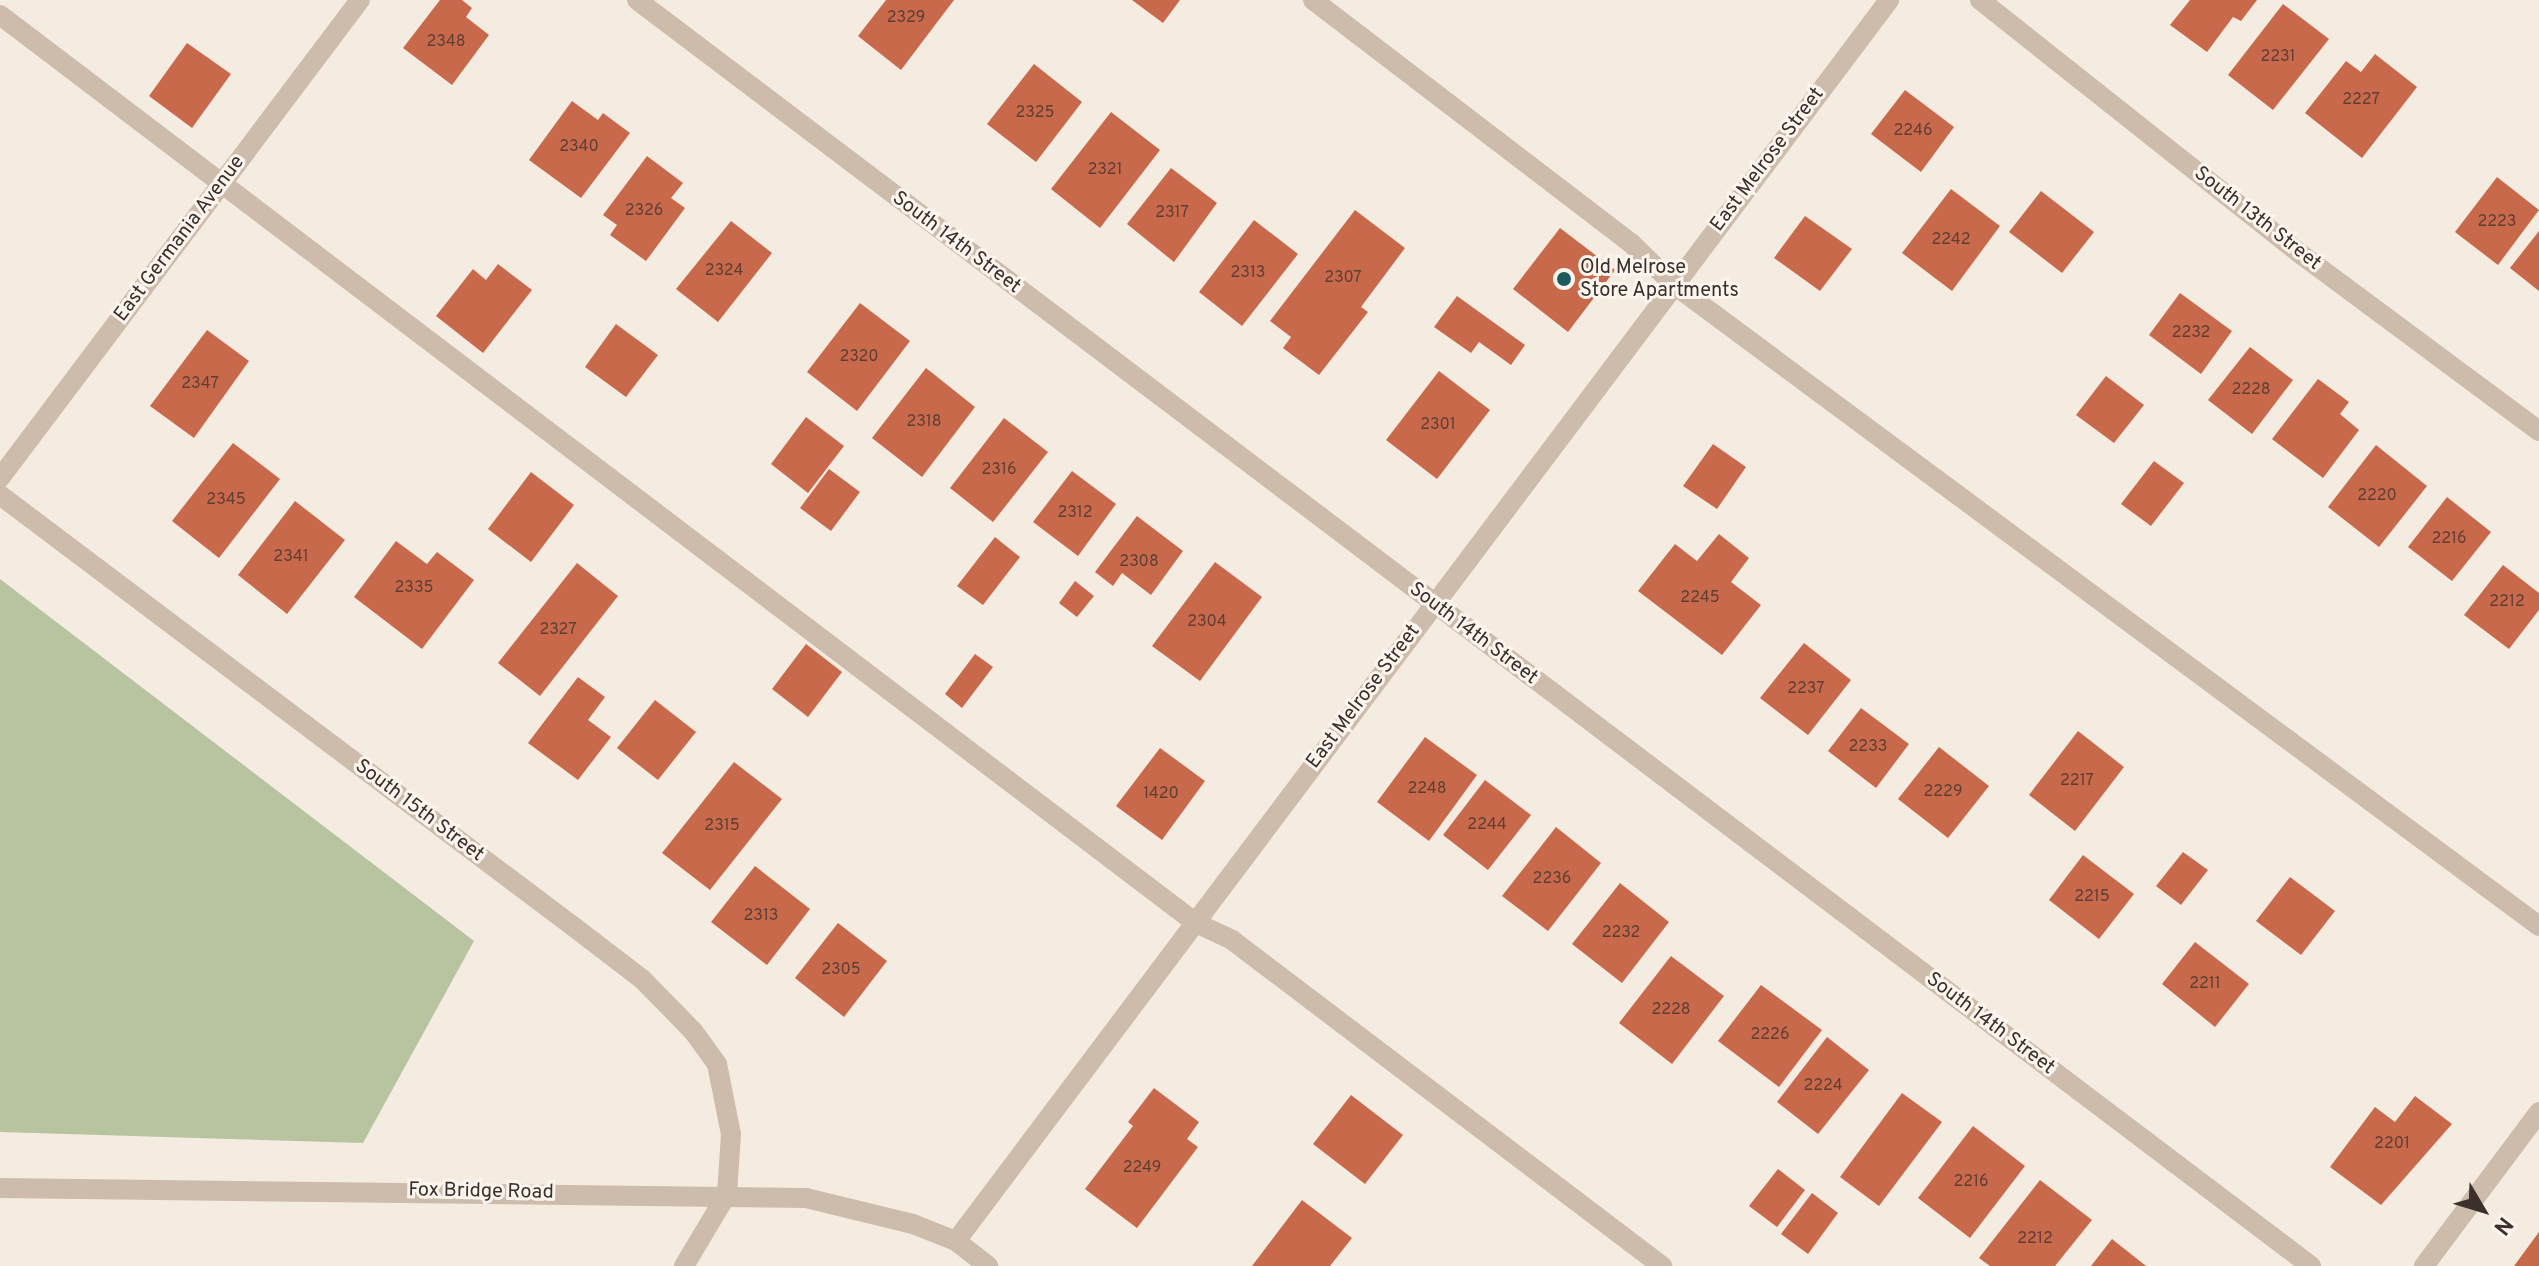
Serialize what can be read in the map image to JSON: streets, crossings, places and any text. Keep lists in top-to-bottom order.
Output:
{
  "streets": {
    "street": [
      "East Melrose Street",
      "South 13th Street",
      "East Germania Avenue",
      "South 14th Street",
      "South 15th Street",
      "Fox Bridge Road"
    ]
  },
  "crossings": [
    ["East Melrose Street", "South 14th Street"],
    ["East Melrose Street", "Fox Bridge Road"],
    ["South 15th Street", "Fox Bridge Road"]
  ],
  "places": ["Old Melrose Store Apartments"],
  "house_numbers": [
    "2329",
    "2348",
    "2231",
    "2227",
    "2325",
    "2246",
    "2340",
    "2321",
    "2326",
    "2317",
    "2223",
    "2242",
    "2324",
    "2313",
    "2307",
    "2232",
    "2320",
    "2347",
    "2228",
    "2318",
    "2301",
    "2316",
    "2220",
    "2345",
    "2312",
    "2216",
    "2341",
    "2308",
    "2335",
    "2245",
    "2212",
    "2304",
    "2327",
    "2237",
    "2233",
    "2217",
    "2248",
    "2229",
    "1420",
    "2244",
    "2315",
    "2236",
    "2215",
    "2313",
    "2232",
    "2305",
    "2211",
    "2228",
    "2226",
    "2224",
    "2201",
    "2249",
    "2216",
    "2212"
  ],
  "north": "bottom right"
}
